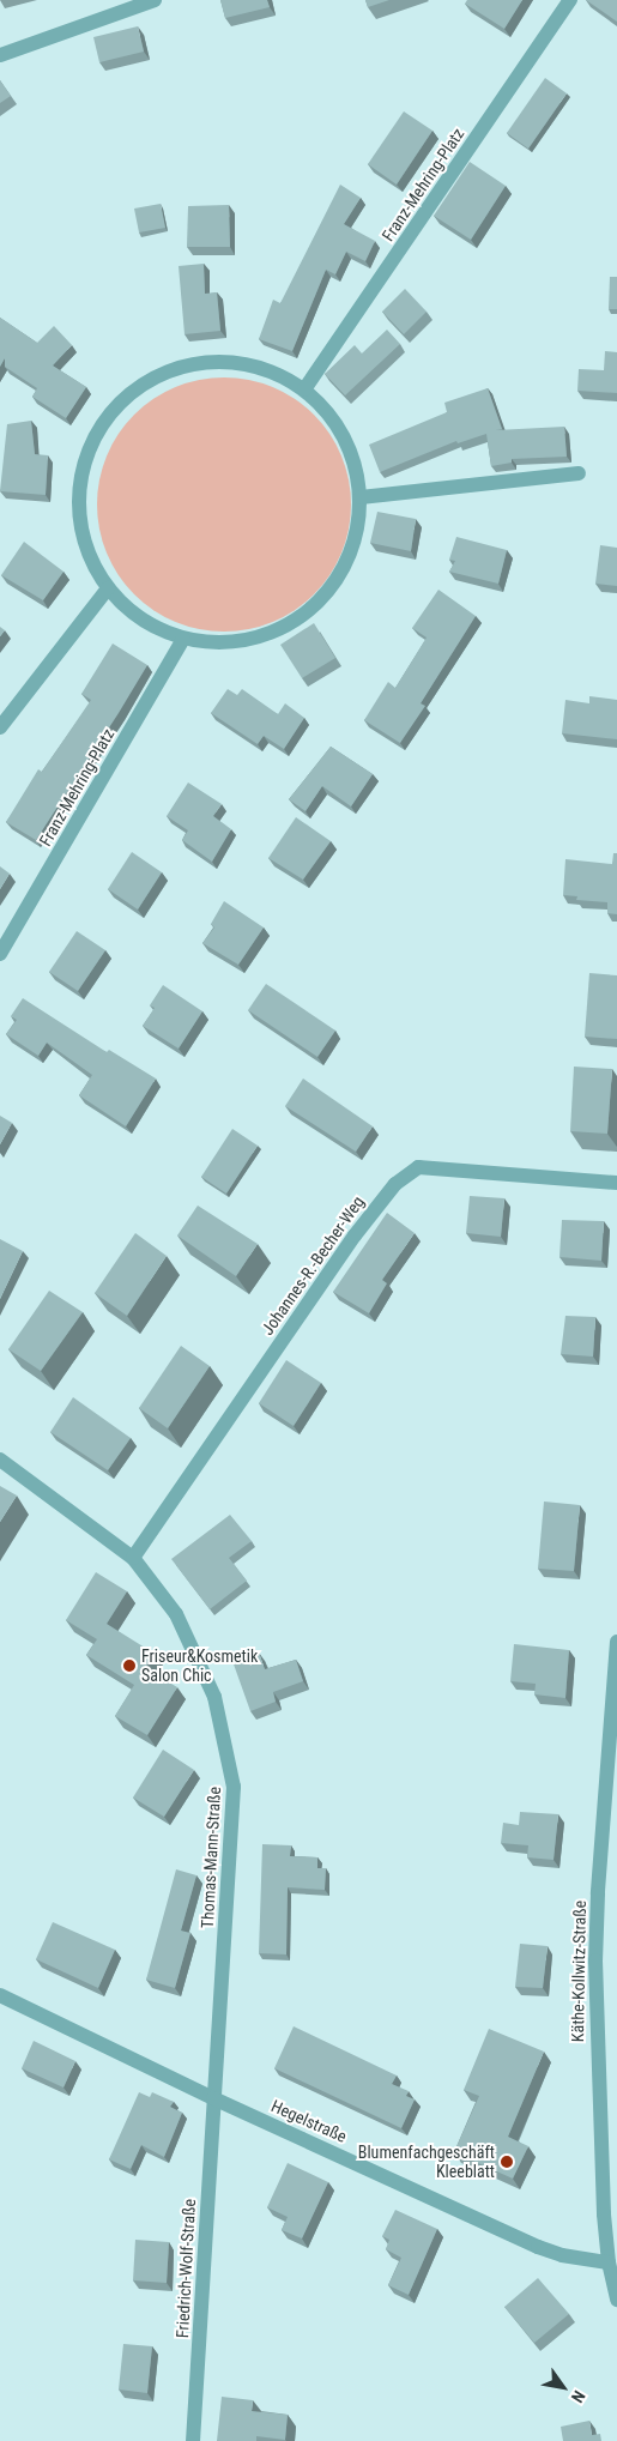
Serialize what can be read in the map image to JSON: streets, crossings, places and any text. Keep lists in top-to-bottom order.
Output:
{
  "streets": {
    "street": [
      "Franz-Mehring-Platz",
      "Johannes-R.-Becher-Weg",
      "Thomas-Mann-Straße",
      "Käthe-Kollwitz-Straße",
      "Hegelstraße",
      "Friedrich-Wolf-Straße"
    ]
  },
  "crossings": [
    ["Johannes-R.-Becher-Weg", "Thomas-Mann-Straße"],
    ["Thomas-Mann-Straße", "Hegelstraße"],
    ["Thomas-Mann-Straße", "Friedrich-Wolf-Straße"],
    ["Käthe-Kollwitz-Straße", "Hegelstraße"],
    ["Hegelstraße", "Friedrich-Wolf-Straße"]
  ],
  "places": ["Friseur&Kosmetik Salon Chic", "Blumenfachgeschäft Kleeblatt"],
  "north": "bottom right"
}
